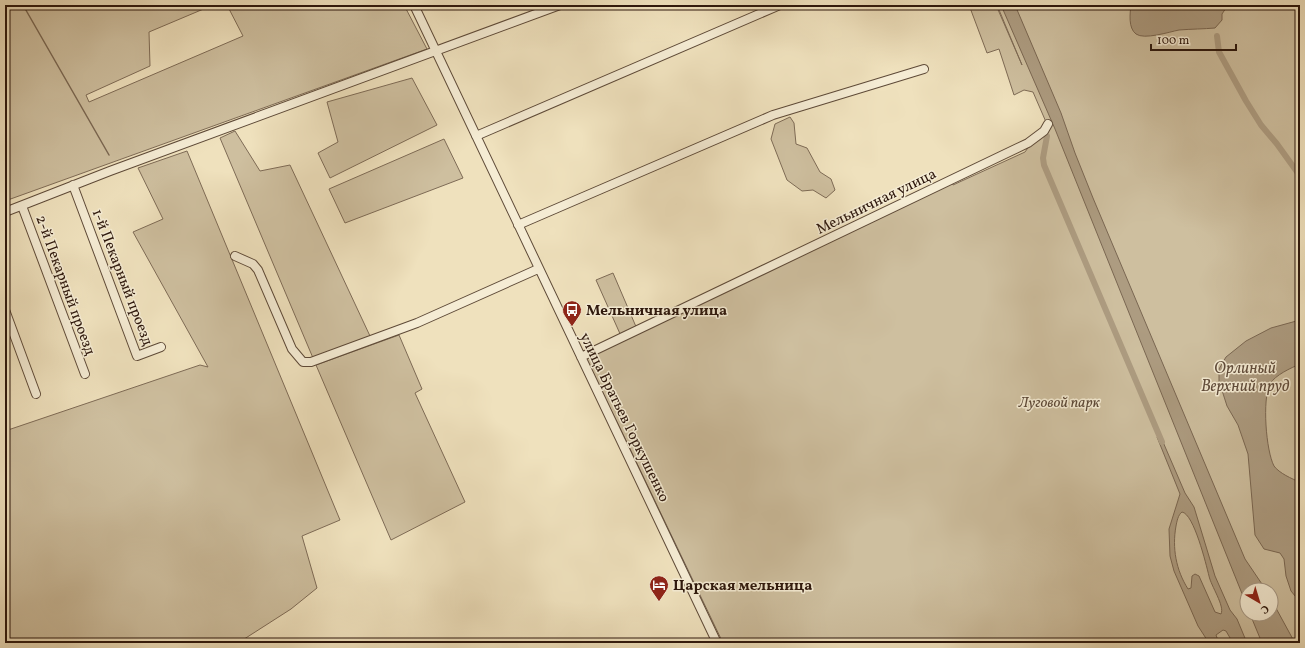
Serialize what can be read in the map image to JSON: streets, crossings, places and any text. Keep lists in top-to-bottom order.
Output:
{
  "streets": {
    "street": [
      "Мельничная улица",
      "1-й Пекарный проезд",
      "2-й Пекарный проезд",
      "улица Братьев Горкушенко"
    ]
  },
  "crossings": [
    ["Мельничная улица", "улица Братьев Горкушенко"]
  ],
  "water": ["Орлиный Верхний пруд"],
  "parks": ["Луговой парк"],
  "places": {
    "bus stop": ["Мельничная улица"],
    "hotel": ["Царская мельница"]
  },
  "scale_bar": "100 m",
  "north": "bottom right"
}
